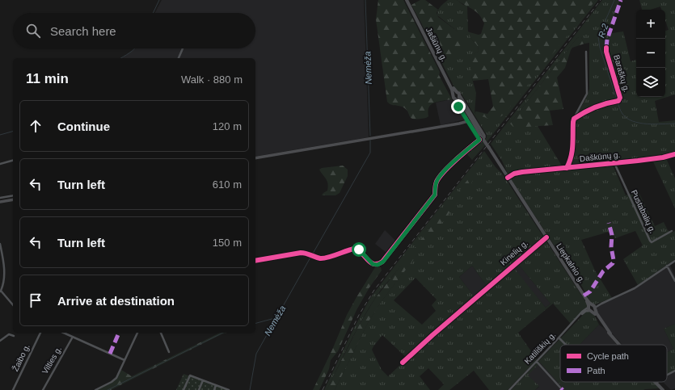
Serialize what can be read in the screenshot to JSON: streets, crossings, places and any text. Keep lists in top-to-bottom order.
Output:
{
  "streets": {
    "highway": ["Jašiūnų g.", "Liepkalnio g."],
    "street": [
      "Baraškų g.",
      "Daškūnų g.",
      "Pustabalių g.",
      "Kinelių g.",
      "Katiliškių g.",
      "Žaibo g.",
      "Vilties g."
    ]
  },
  "crossings": [
    ["Jašiūnų g.", "Daškūnų g."],
    ["Jašiūnų g.", "Liepkalnio g."],
    ["Daškūnų g.", "Pustabalių g."],
    ["Daškūnų g.", "Liepkalnio g."],
    ["Kinelių g.", "Liepkalnio g."],
    ["Liepkalnio g.", "Katiliškių g."]
  ],
  "water": ["R-2", "Nemėža"],
  "legend": ["Cycle path", "Path"],
  "page": {
    "map_buttons": ["+", "−"],
    "search": "Search here",
    "heading": ["11 min", "Walk · 880 m"],
    "list": [
      ["Continue", "120 m"],
      ["Turn left", "610 m"],
      ["Turn left", "150 m"],
      "Arrive at destination"
    ]
  }
}
